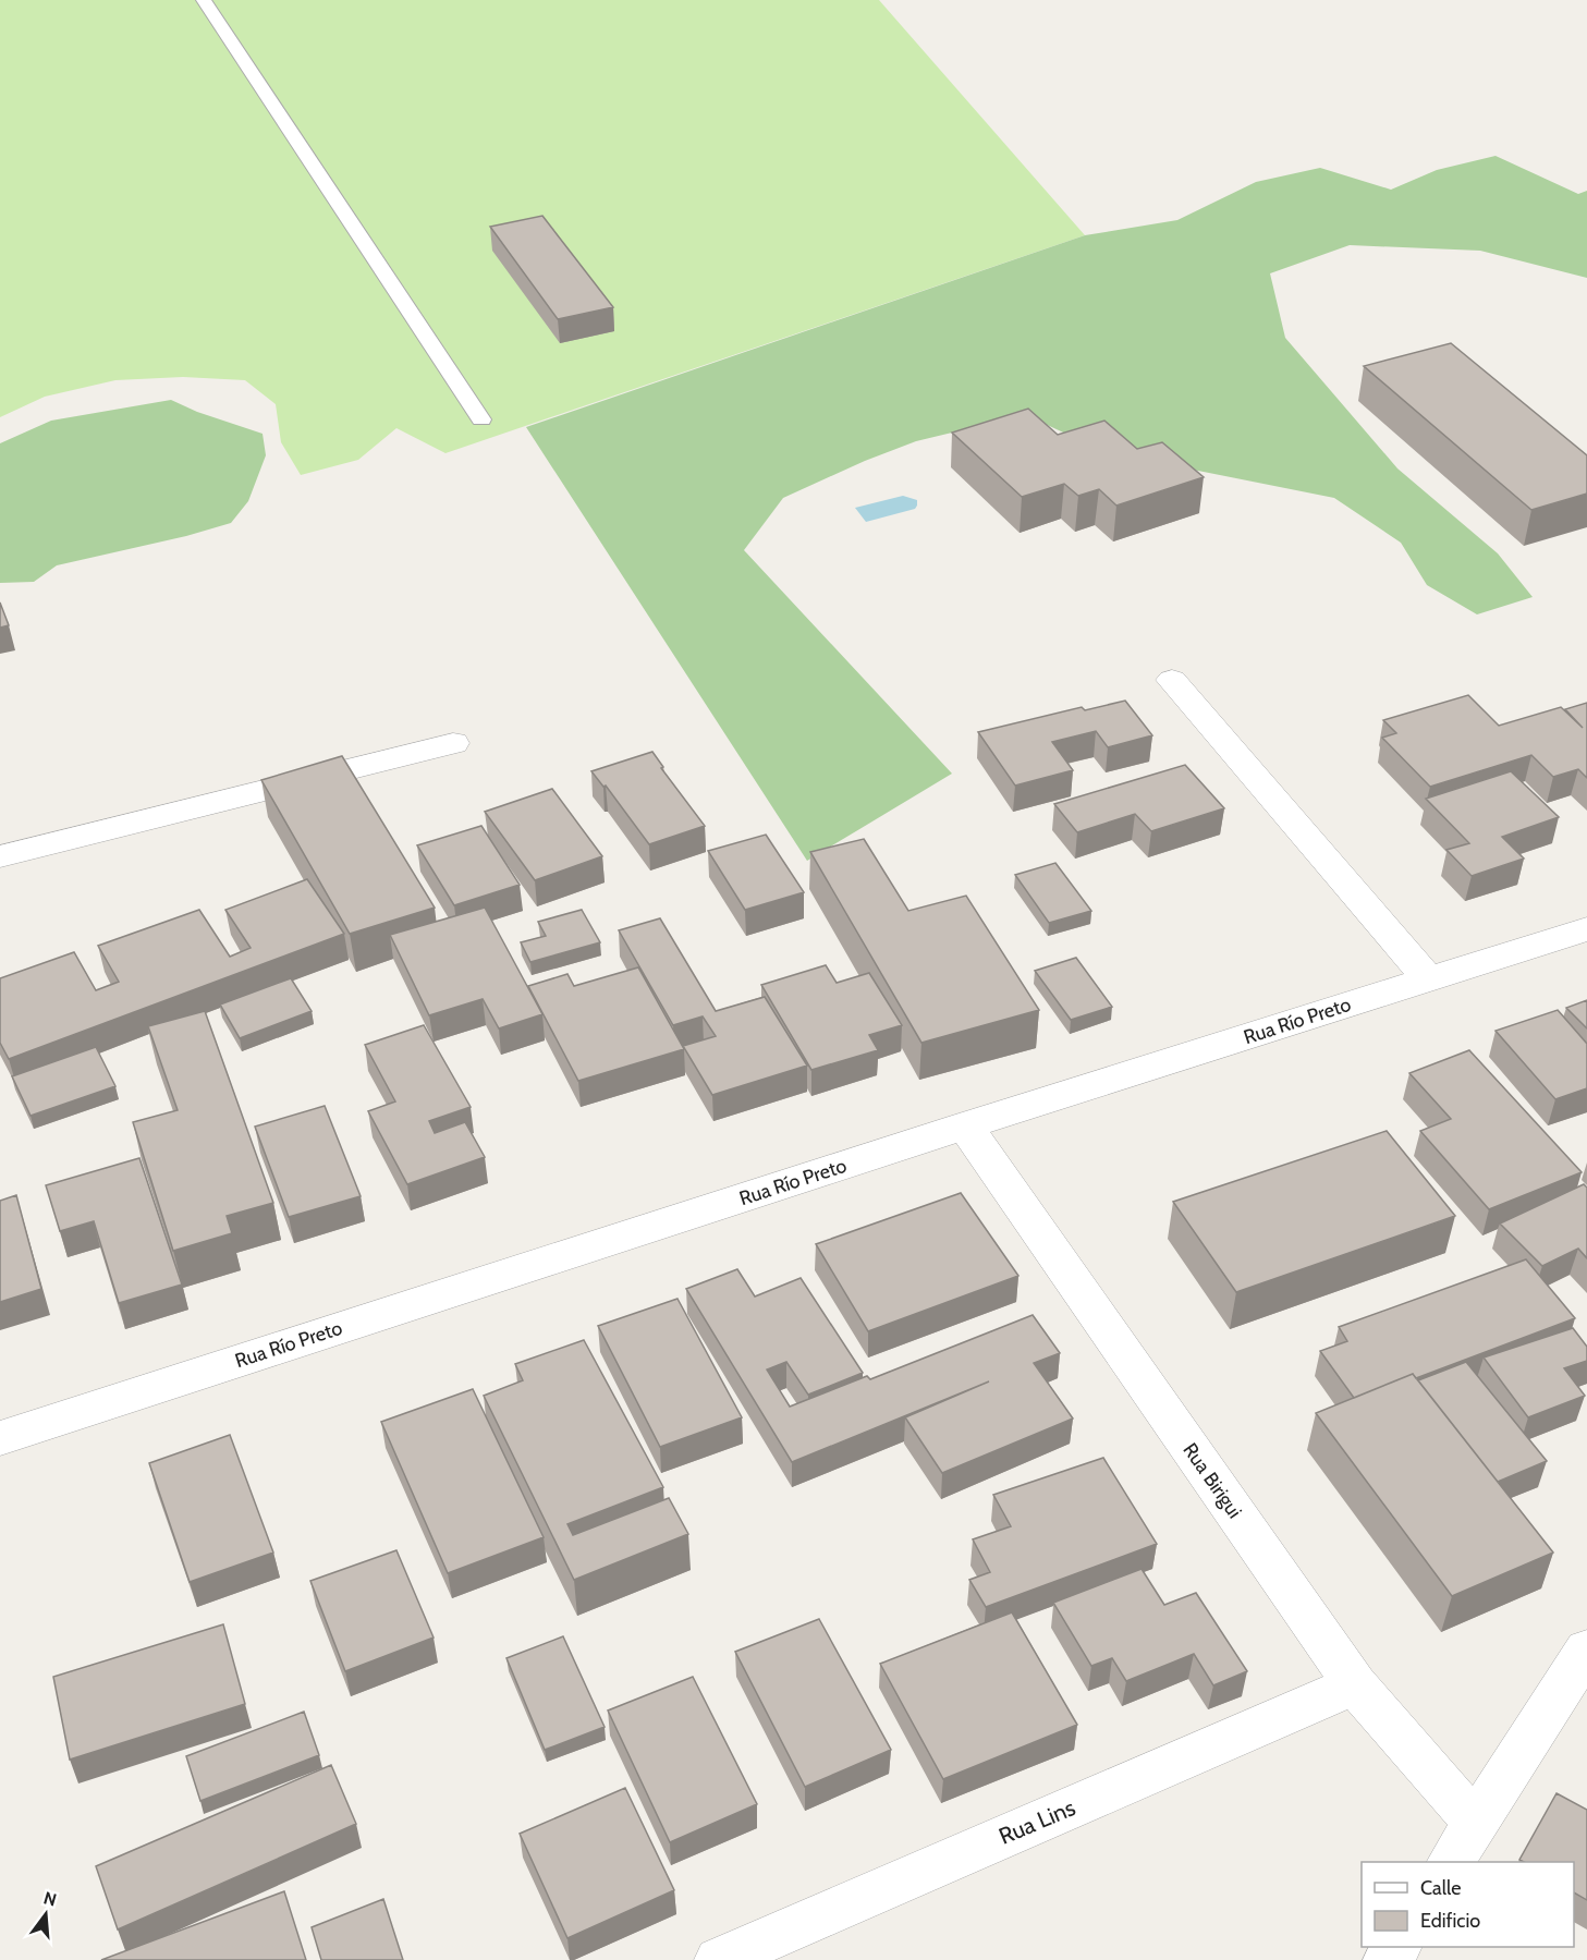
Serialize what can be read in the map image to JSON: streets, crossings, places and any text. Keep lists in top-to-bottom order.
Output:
{
  "streets": {
    "street": ["Rua Río Preto", "Rua Birigui", "Rua Lins"]
  },
  "crossings": [
    ["Rua Río Preto", "Rua Birigui"],
    ["Rua Birigui", "Rua Lins"]
  ],
  "legend": ["Calle", "Edificio"],
  "north": "top"
}
